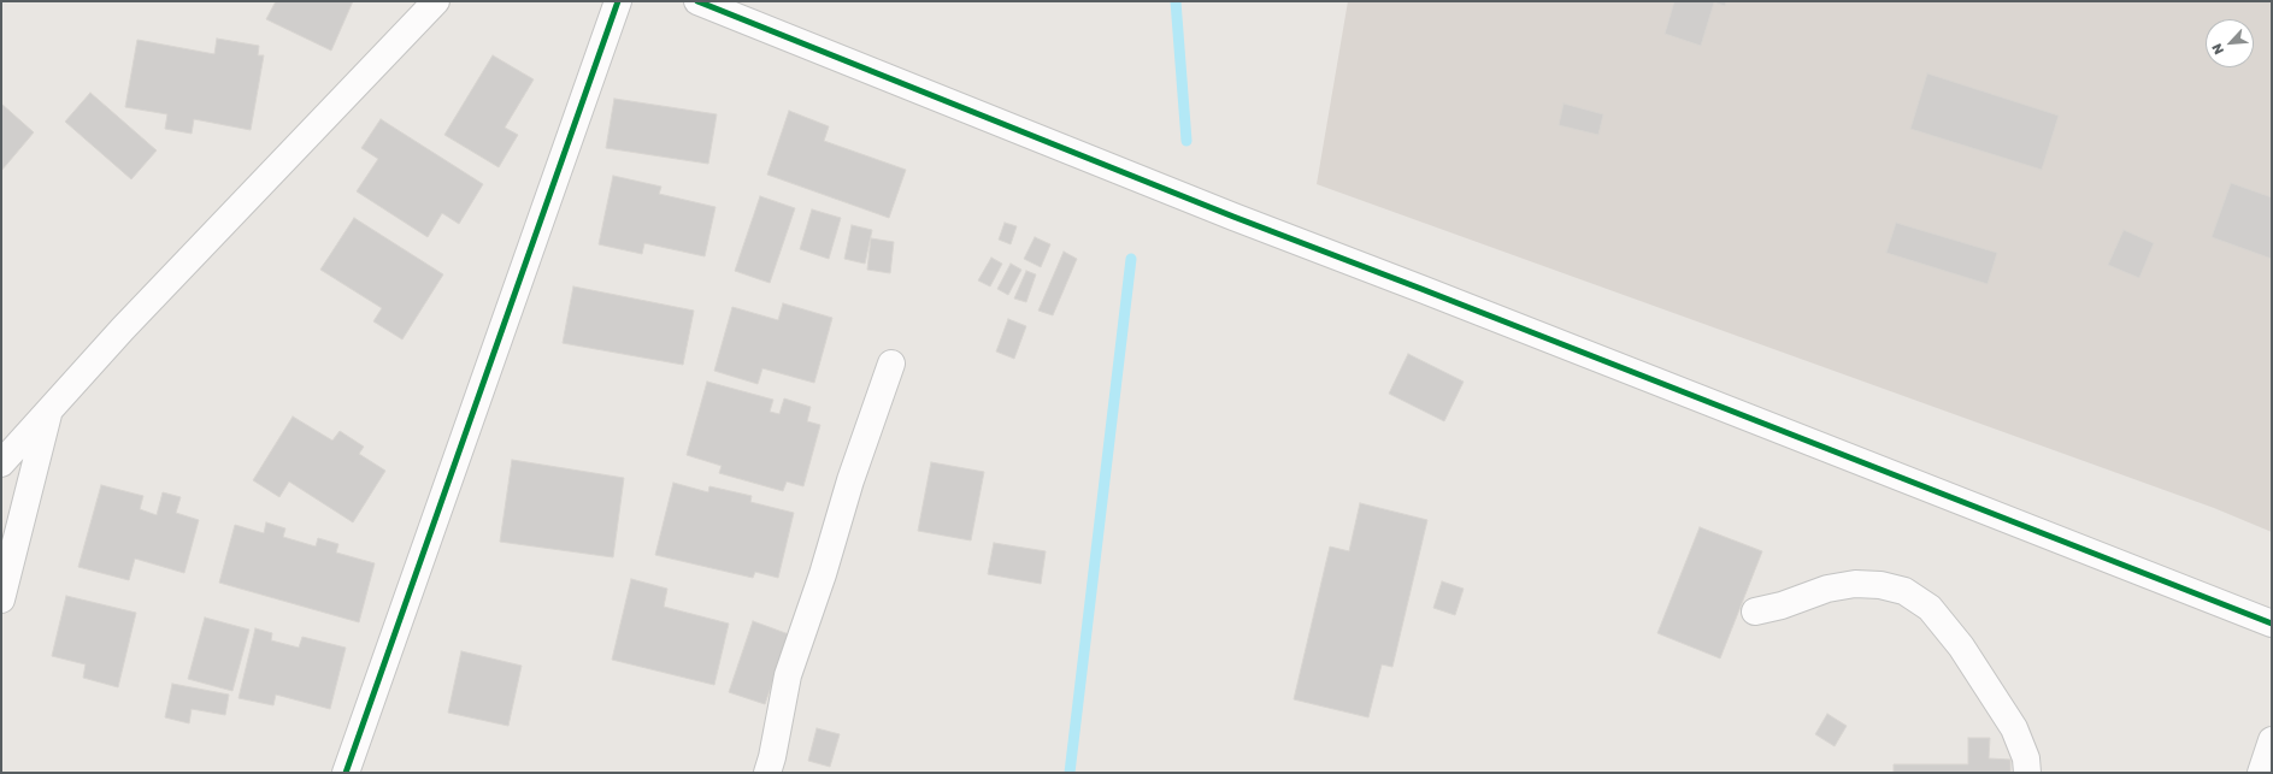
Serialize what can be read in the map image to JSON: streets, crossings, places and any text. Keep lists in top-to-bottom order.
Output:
{
  "north": "bottom left"
}
